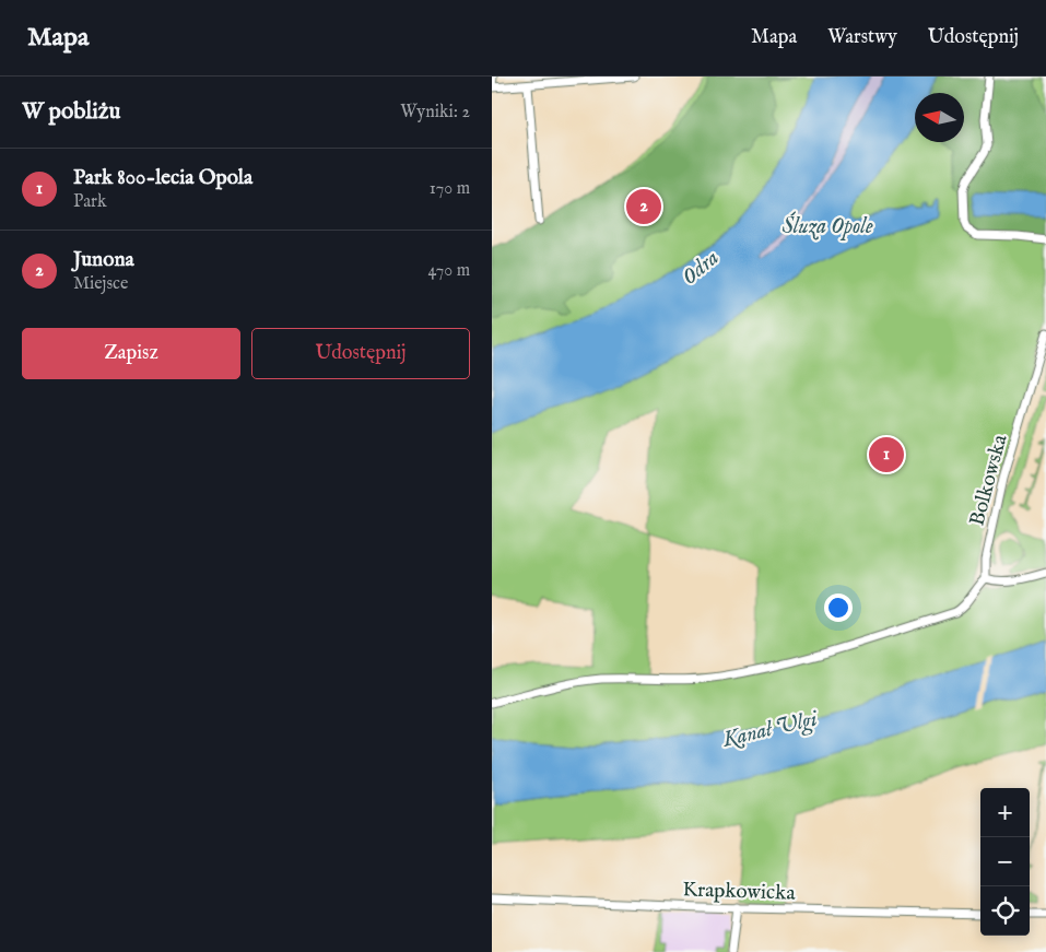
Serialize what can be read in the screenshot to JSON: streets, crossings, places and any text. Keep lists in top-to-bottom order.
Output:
{
  "streets": {
    "street": ["Bolkowska", "Krapkowicka"]
  },
  "water": ["Śluza Opole", "Odra", "Kanał Ulgi"],
  "north": "left",
  "page": {
    "header": "Mapa",
    "nav": ["Mapa", "Warstwy", "Udostępnij"],
    "heading": ["W pobliżu", "Wyniki: 2"],
    "list": [
      {
        "mark": "1",
        "name": "Park 800-lecia Opola",
        "note": "Park",
        "value": "170 m"
      },
      {
        "mark": "2",
        "name": "Junona",
        "note": "Miejsce",
        "value": "470 m"
      }
    ],
    "pins": ["2", "1"],
    "buttons": ["Zapisz", "Udostępnij"],
    "map_buttons": ["+", "−"]
  }
}
